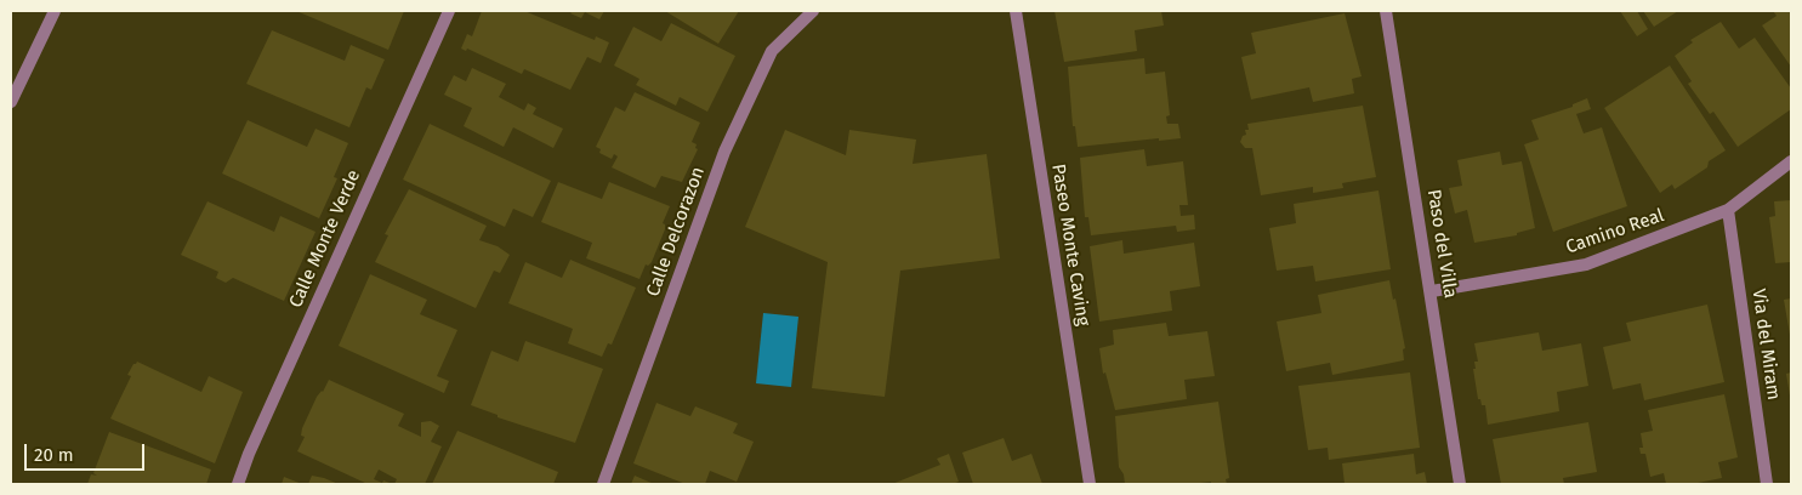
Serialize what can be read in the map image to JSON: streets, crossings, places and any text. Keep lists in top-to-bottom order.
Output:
{
  "streets": {
    "lane": [
      "Calle Delcorazon",
      "Camino Real",
      "Calle Monte Verde",
      "Paso del Villa",
      "Paseo Monte Caving",
      "Via del Miram"
    ]
  },
  "crossings": [
    ["Camino Real", "Paso del Villa"],
    ["Camino Real", "Via del Miram"]
  ],
  "scale_bar": "20 m"
}
